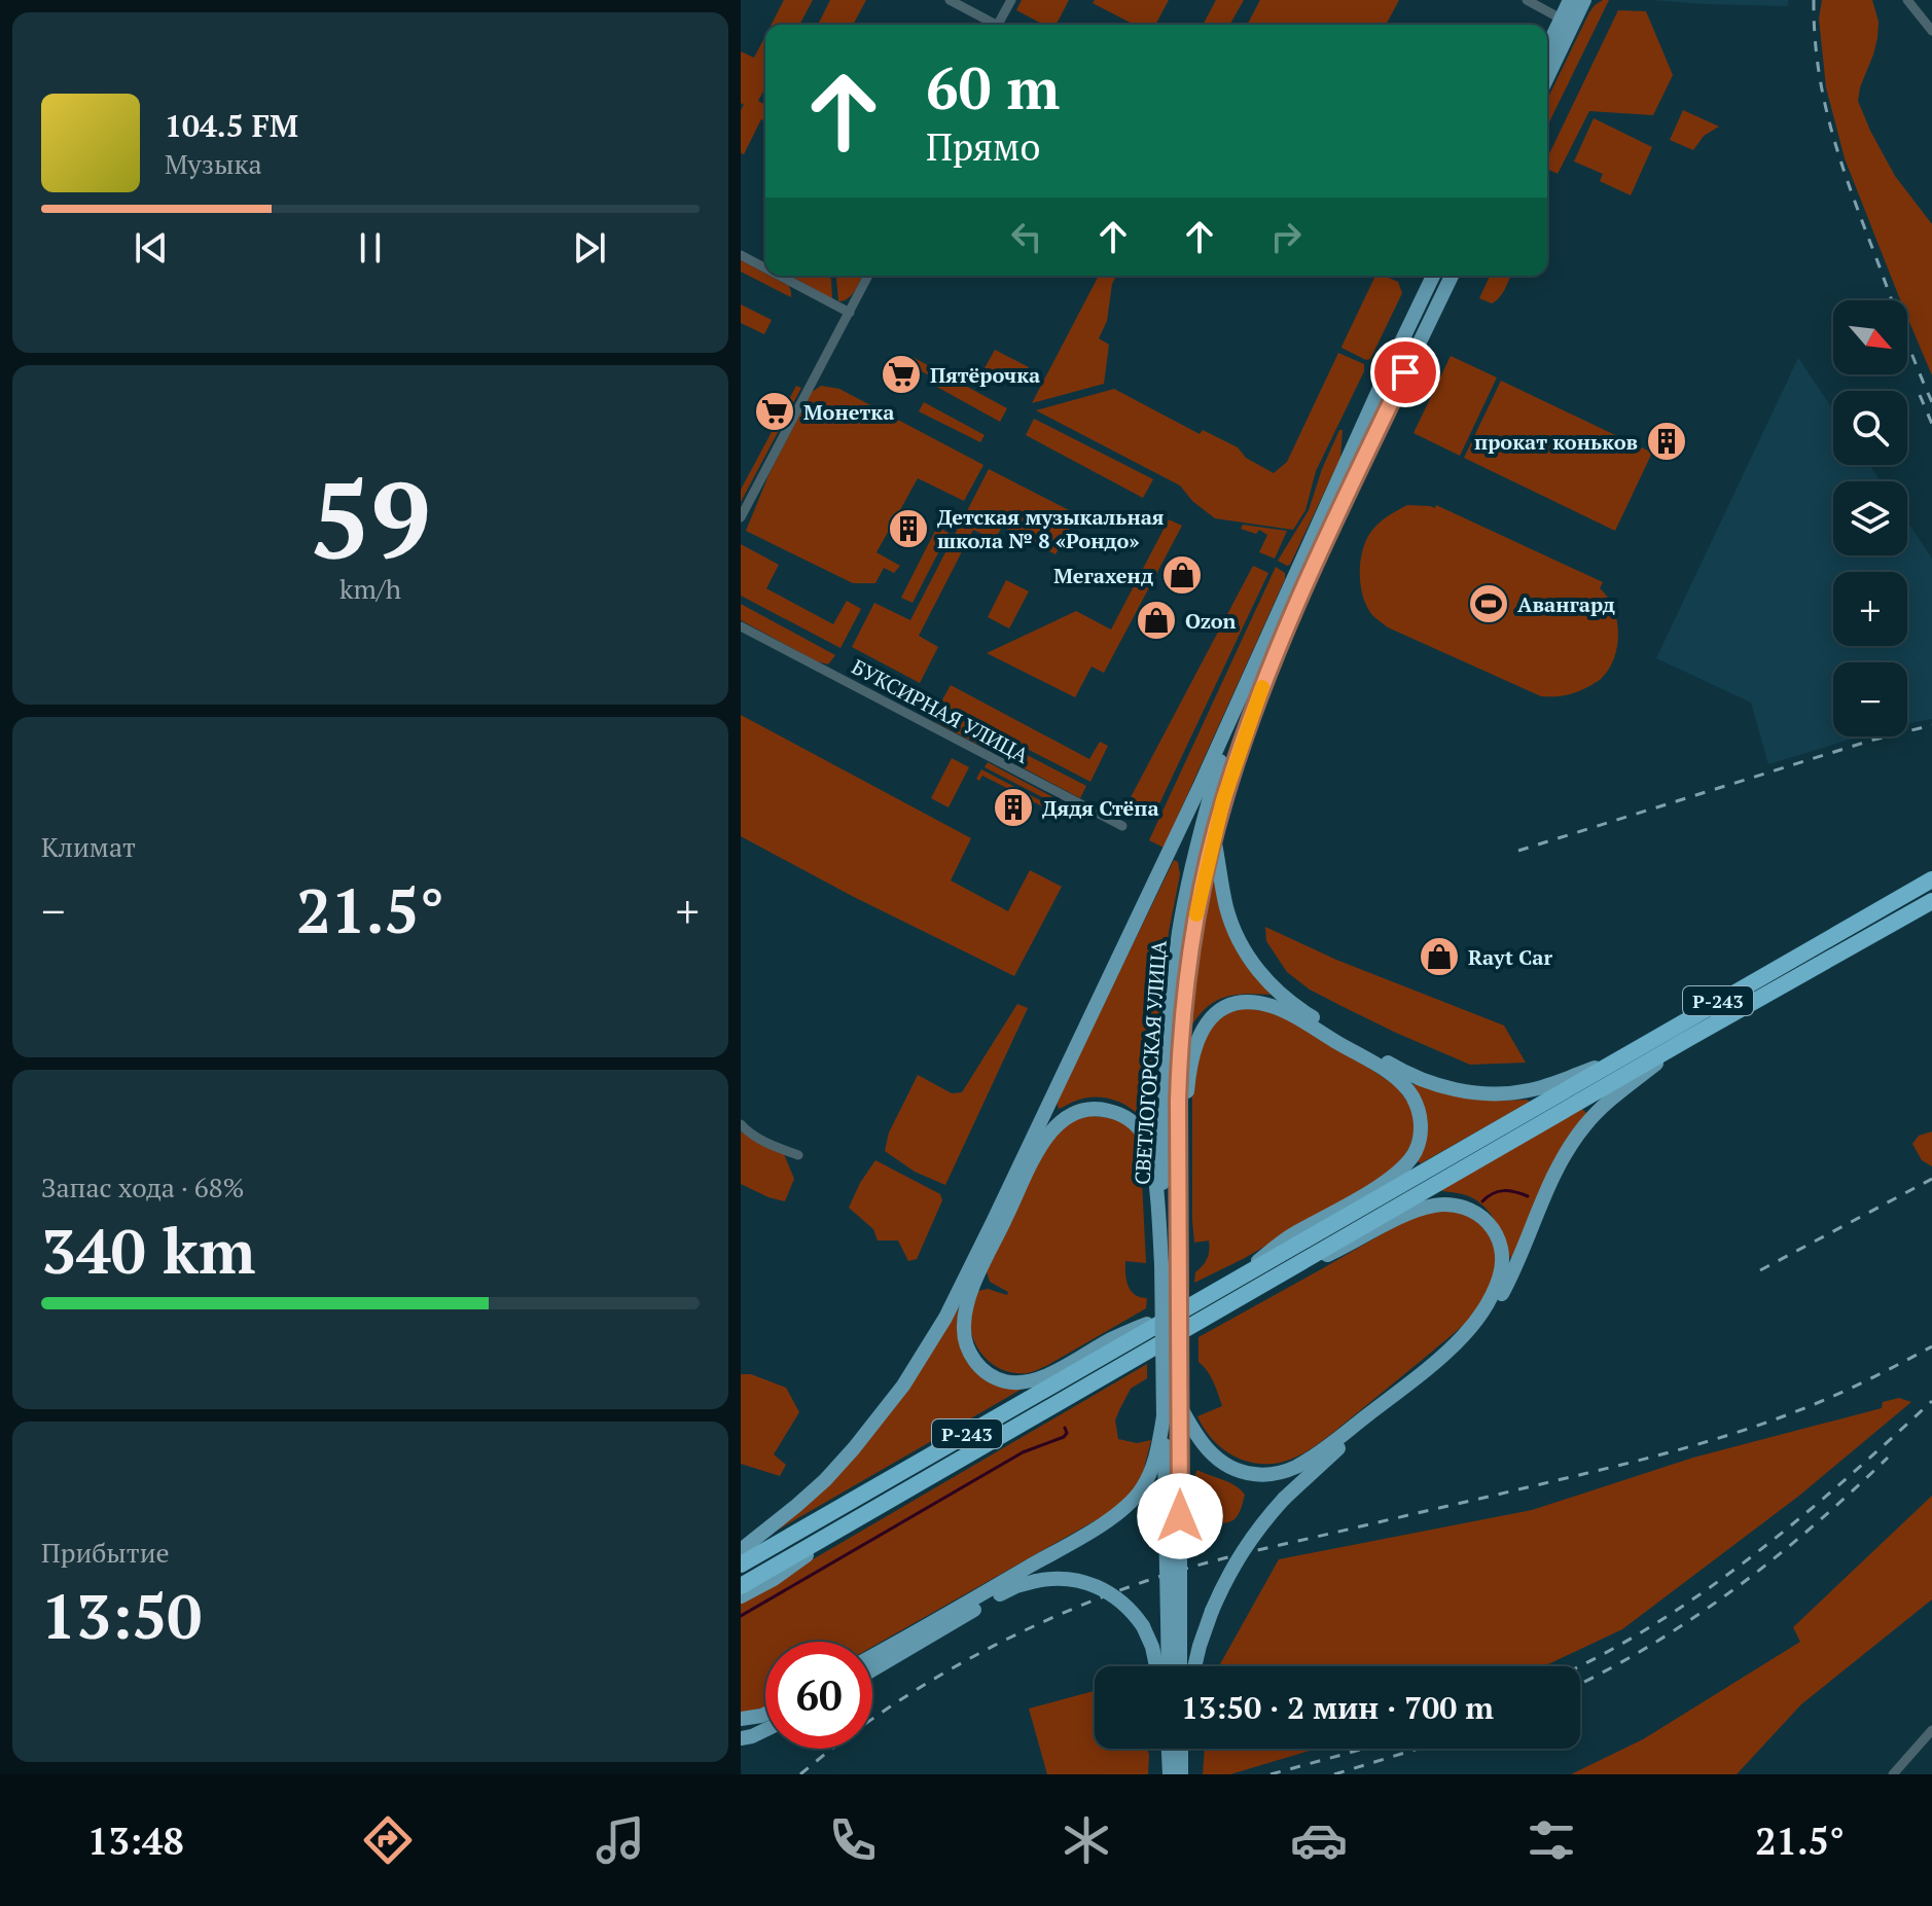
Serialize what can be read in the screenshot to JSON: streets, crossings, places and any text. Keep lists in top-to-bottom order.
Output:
{
  "streets": {
    "highway": ["Р-243"],
    "main road": ["СВЕТЛОГОРСКАЯ УЛИЦА"],
    "street": ["БУКСИРНАЯ УЛИЦА"]
  },
  "places": {
    "supermarket": ["Пятёрочка", "Монетка"],
    "building": ["прокат коньков", "Детская музыкальная школа № 8 «Рондо»", "Дядя Стёпа"],
    "shop": ["Мегахенд", "Ozon", "Rayt Car"],
    "sports": ["Авангард"]
  },
  "north": "bottom right",
  "page": {
    "turn": ["60 m", "Прямо"],
    "song": ["104.5 FM", "Музыка"],
    "map_buttons": ["+", "−"],
    "tile": [
      ["59", "km/h"],
      "Климат",
      ["Запас хода · 68%", "340 km"],
      ["Прибытие", "13:50"]
    ],
    "heat": ["−", "21.5°", "+"],
    "limit": "60",
    "trip": "13:50 · 2 мин · 700 m",
    "tabs": ["13:48", "21.5°"]
  }
}
